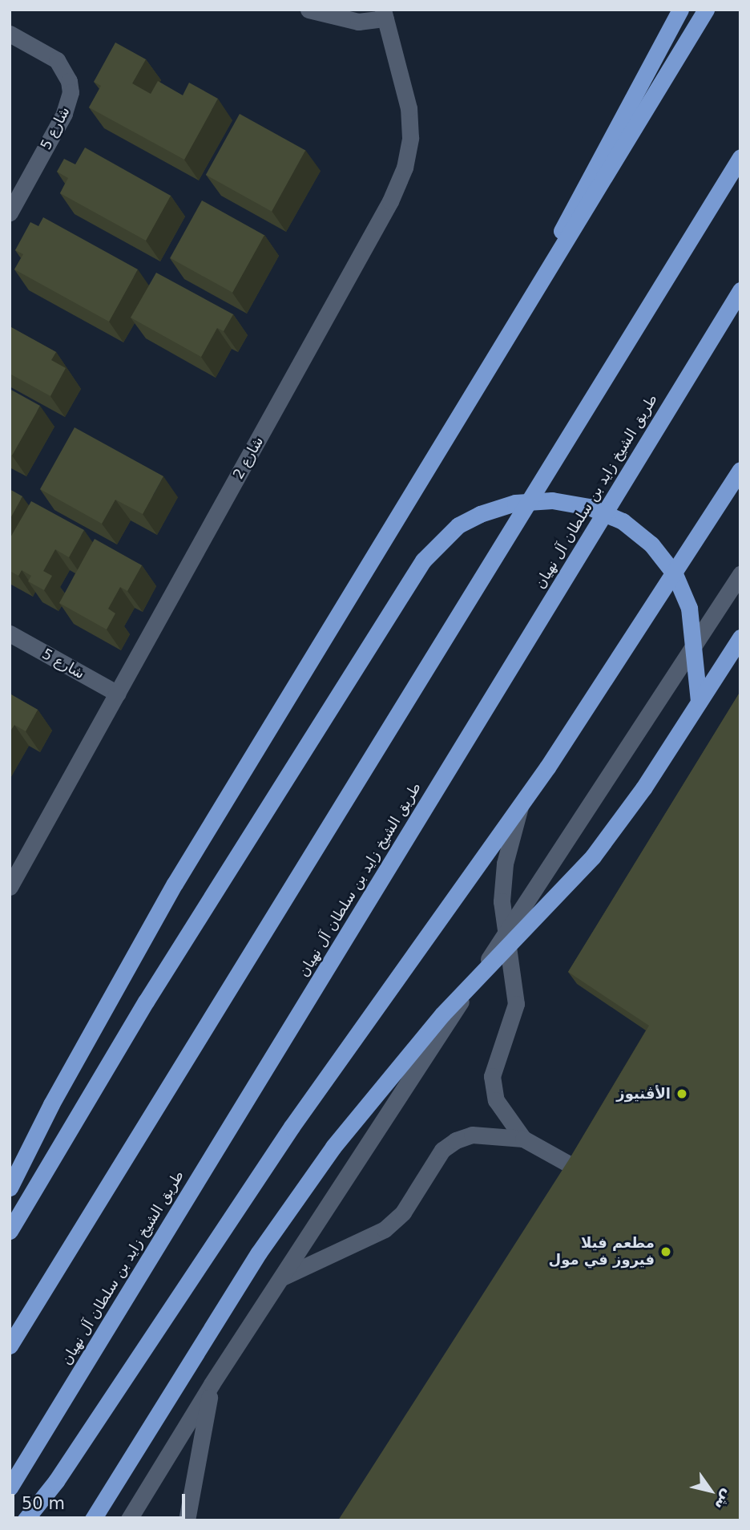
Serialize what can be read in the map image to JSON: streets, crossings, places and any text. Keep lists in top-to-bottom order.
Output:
{
  "streets": {
    "highway": ["طريق الشيخ زايد بن سلطان آل نهيان"],
    "street": ["شارع 5", "شارع 2"]
  },
  "crossings": [
    ["شارع 5", "شارع 2"]
  ],
  "places": ["الأڤنيوز", "مطعم فيلا فيروز في مول"],
  "scale_bar": "50 m",
  "north": "bottom right"
}
